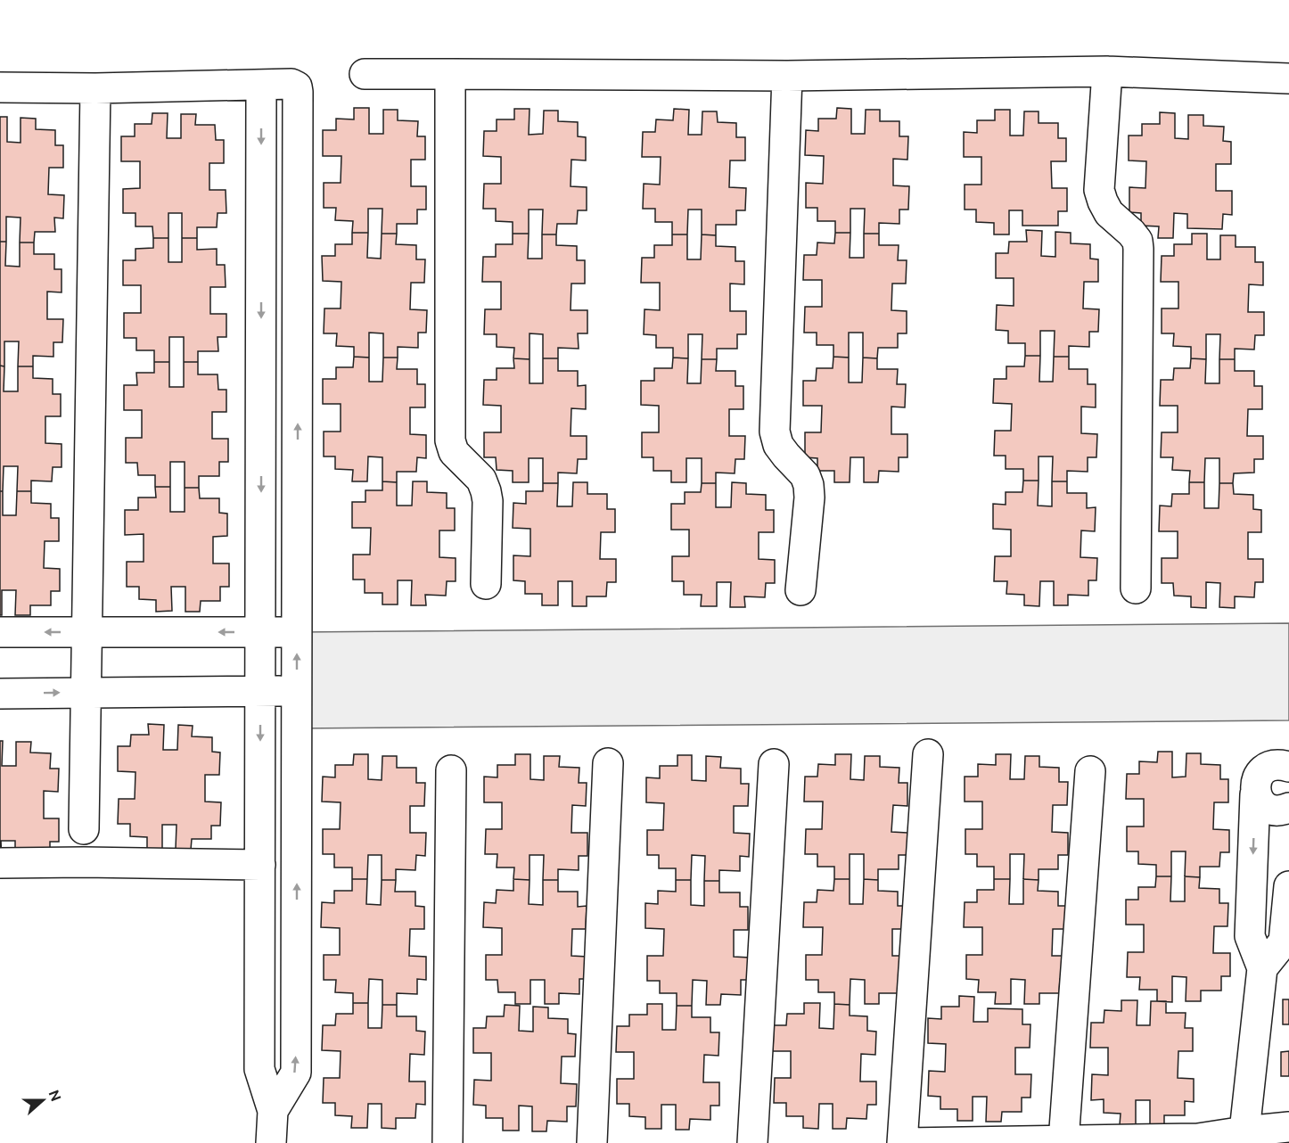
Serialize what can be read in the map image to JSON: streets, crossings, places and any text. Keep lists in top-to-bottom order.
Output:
{
  "north": "right"
}
